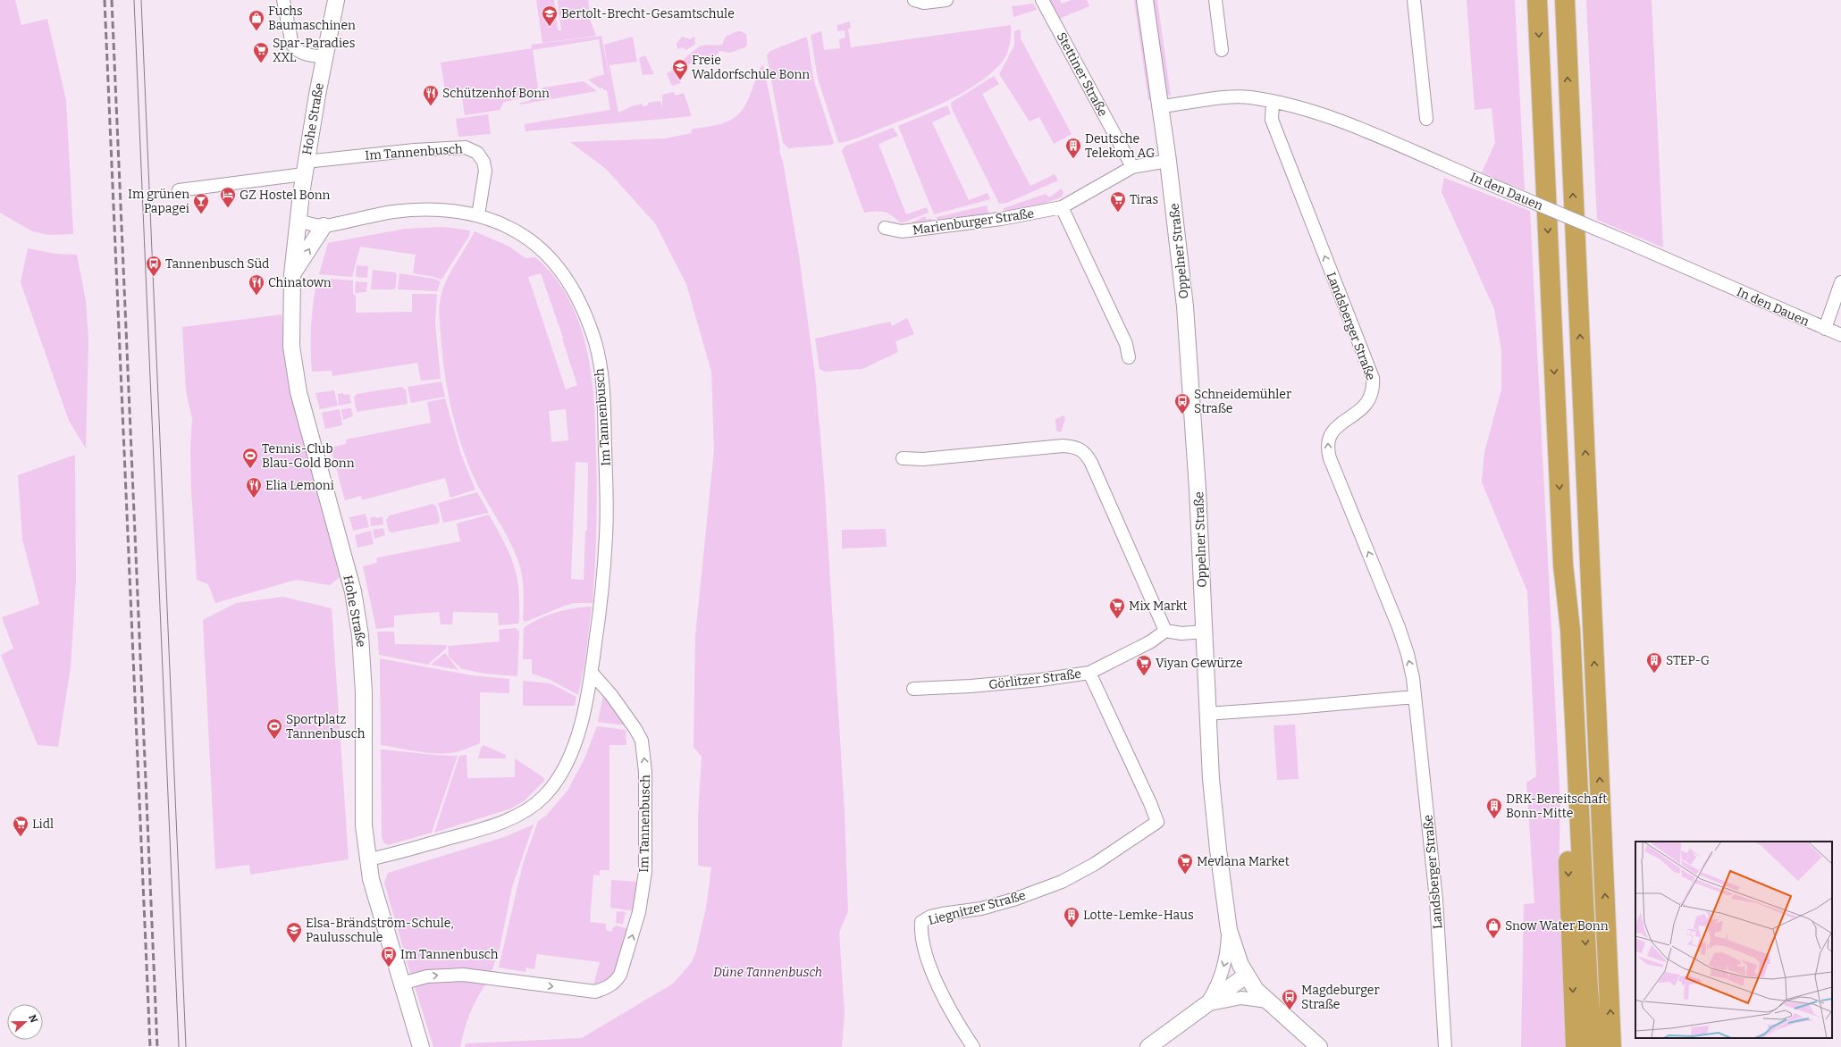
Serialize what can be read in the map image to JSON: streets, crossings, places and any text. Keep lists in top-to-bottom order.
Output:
{
  "streets": {
    "street": [
      "Stettiner Straße",
      "Hohe Straße",
      "Im Tannenbusch",
      "In den Dauen",
      "Marienburger Straße",
      "Oppelner Straße",
      "Landsberger Straße",
      "Görlitzer Straße",
      "Liegnitzer Straße"
    ]
  },
  "crossings": [
    ["Stettiner Straße", "Marienburger Straße"],
    ["Hohe Straße", "Im Tannenbusch"],
    ["In den Dauen", "Oppelner Straße"],
    ["In den Dauen", "Landsberger Straße"],
    ["Marienburger Straße", "Oppelner Straße"],
    ["Görlitzer Straße", "Liegnitzer Straße"]
  ],
  "one_way": ["Landsberger Straße"],
  "parks": ["Düne Tannenbusch"],
  "places": {
    "school or university": ["Bertolt-Brecht-Gesamtschule", "Freie Waldorfschule Bonn", "Elsa-Brändström-Schule, Paulusschule"],
    "shop": ["Fuchs Baumaschinen", "Snow Water Bonn"],
    "supermarket": [
      "Spar-Paradies XXL",
      "Tiras",
      "Mix Markt",
      "Viyan Gewürze",
      "Lidl",
      "Mevlana Market"
    ],
    "restaurant": ["Schützenhof Bonn", "Chinatown", "Elia Lemoni"],
    "building": [
      "Deutsche Telekom AG",
      "STEP-G",
      "DRK-Bereitschaft Bonn-Mitte",
      "Lotte-Lemke-Haus"
    ],
    "hotel": ["GZ Hostel Bonn"],
    "bar": ["Im grünen Papagei"],
    "bus stop": [
      "Tannenbusch Süd",
      "Schneidemühler Straße",
      "Im Tannenbusch",
      "Magdeburger Straße"
    ],
    "sports": ["Tennis-Club Blau-Gold Bonn", "Sportplatz Tannenbusch"]
  },
  "north": "right"
}
